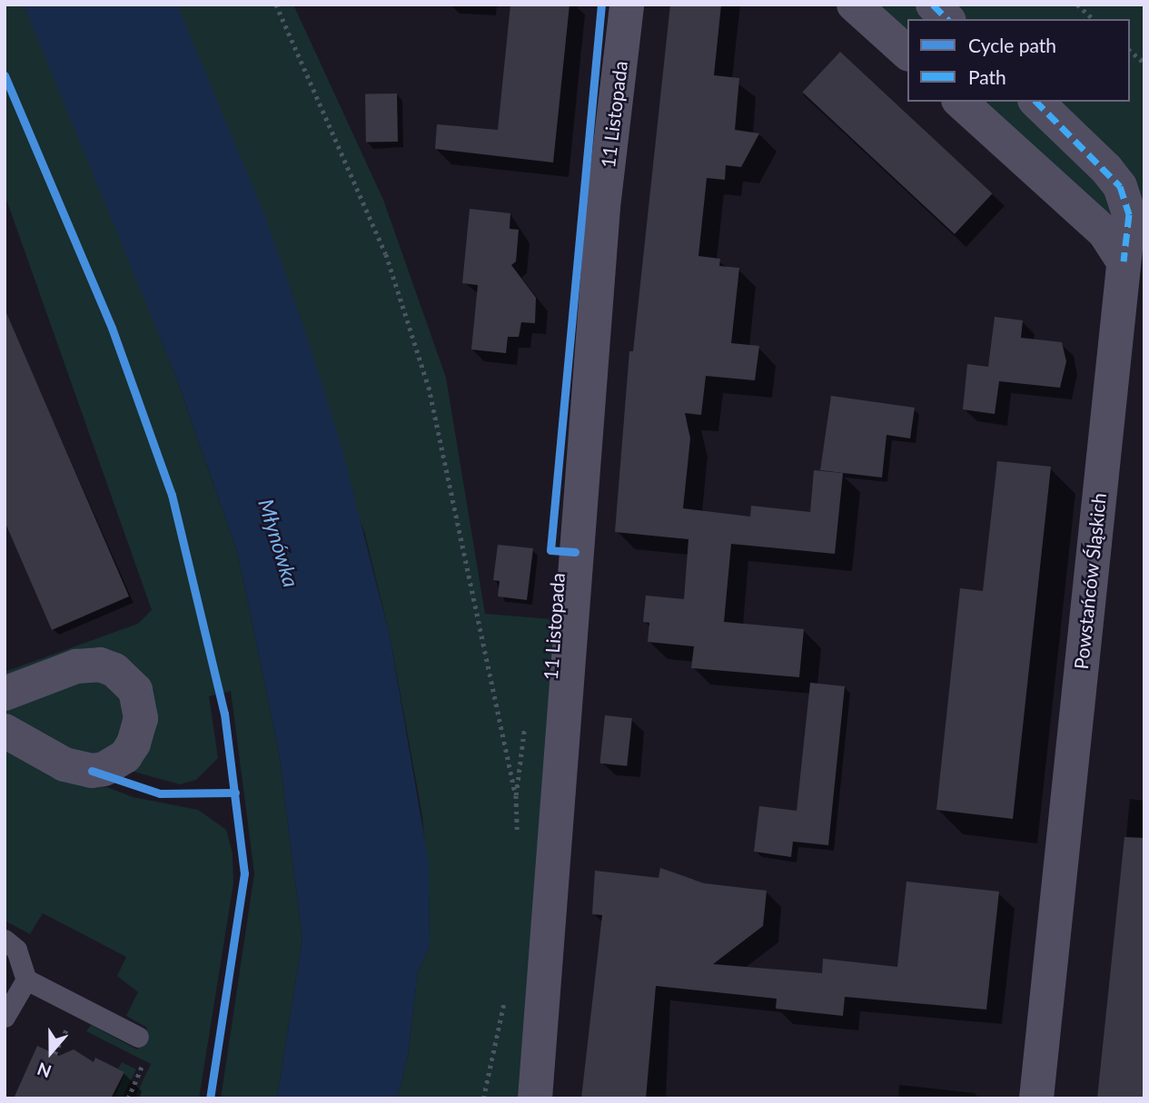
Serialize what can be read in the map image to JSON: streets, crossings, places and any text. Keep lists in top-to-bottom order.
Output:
{
  "streets": {
    "street": ["11 Listopada", "Powstańców Śląskich"]
  },
  "water": ["Młynówka"],
  "legend": ["Cycle path", "Path"],
  "north": "bottom"
}
